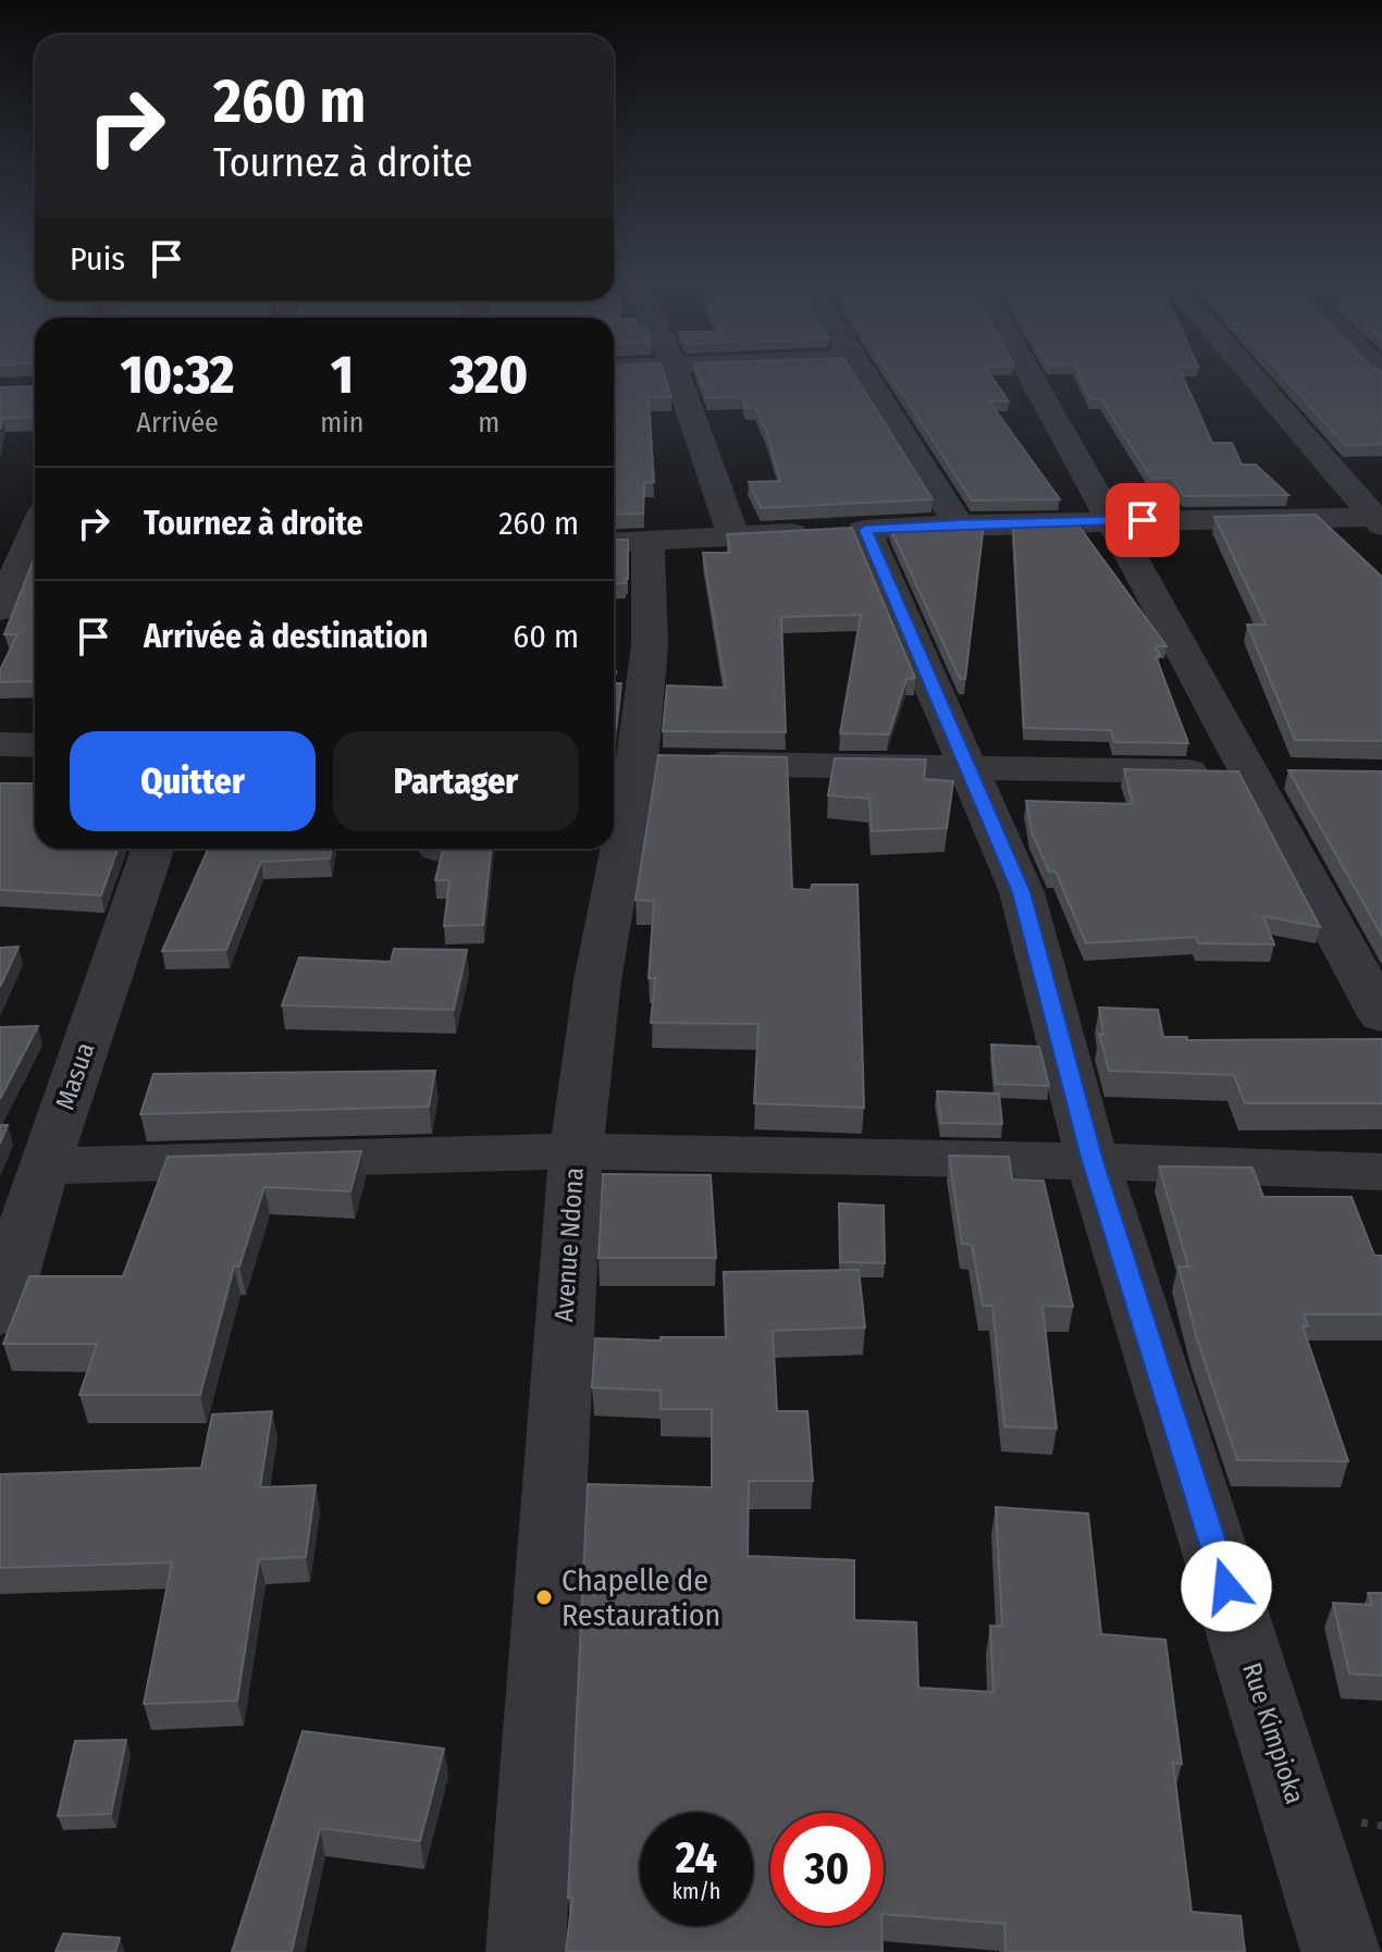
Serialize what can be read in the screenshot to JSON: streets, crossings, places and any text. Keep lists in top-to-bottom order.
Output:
{
  "streets": {
    "street": ["Masua", "Avenue Ndona", "Rue Kimpioka"]
  },
  "places": ["Chapelle de Restauration"],
  "page": {
    "turn": ["260 m", "Tournez à droite"],
    "then": "Puis",
    "eta": [
      "10:32",
      "Arrivée",
      "1",
      "min",
      "320",
      "m"
    ],
    "list": [
      {
        "name": "Tournez à droite",
        "value": "260 m"
      },
      {
        "name": "Arrivée à destination",
        "value": "60 m"
      }
    ],
    "buttons": ["Quitter", "Partager"],
    "speed": "24 km/h",
    "limit": "30"
  }
}
